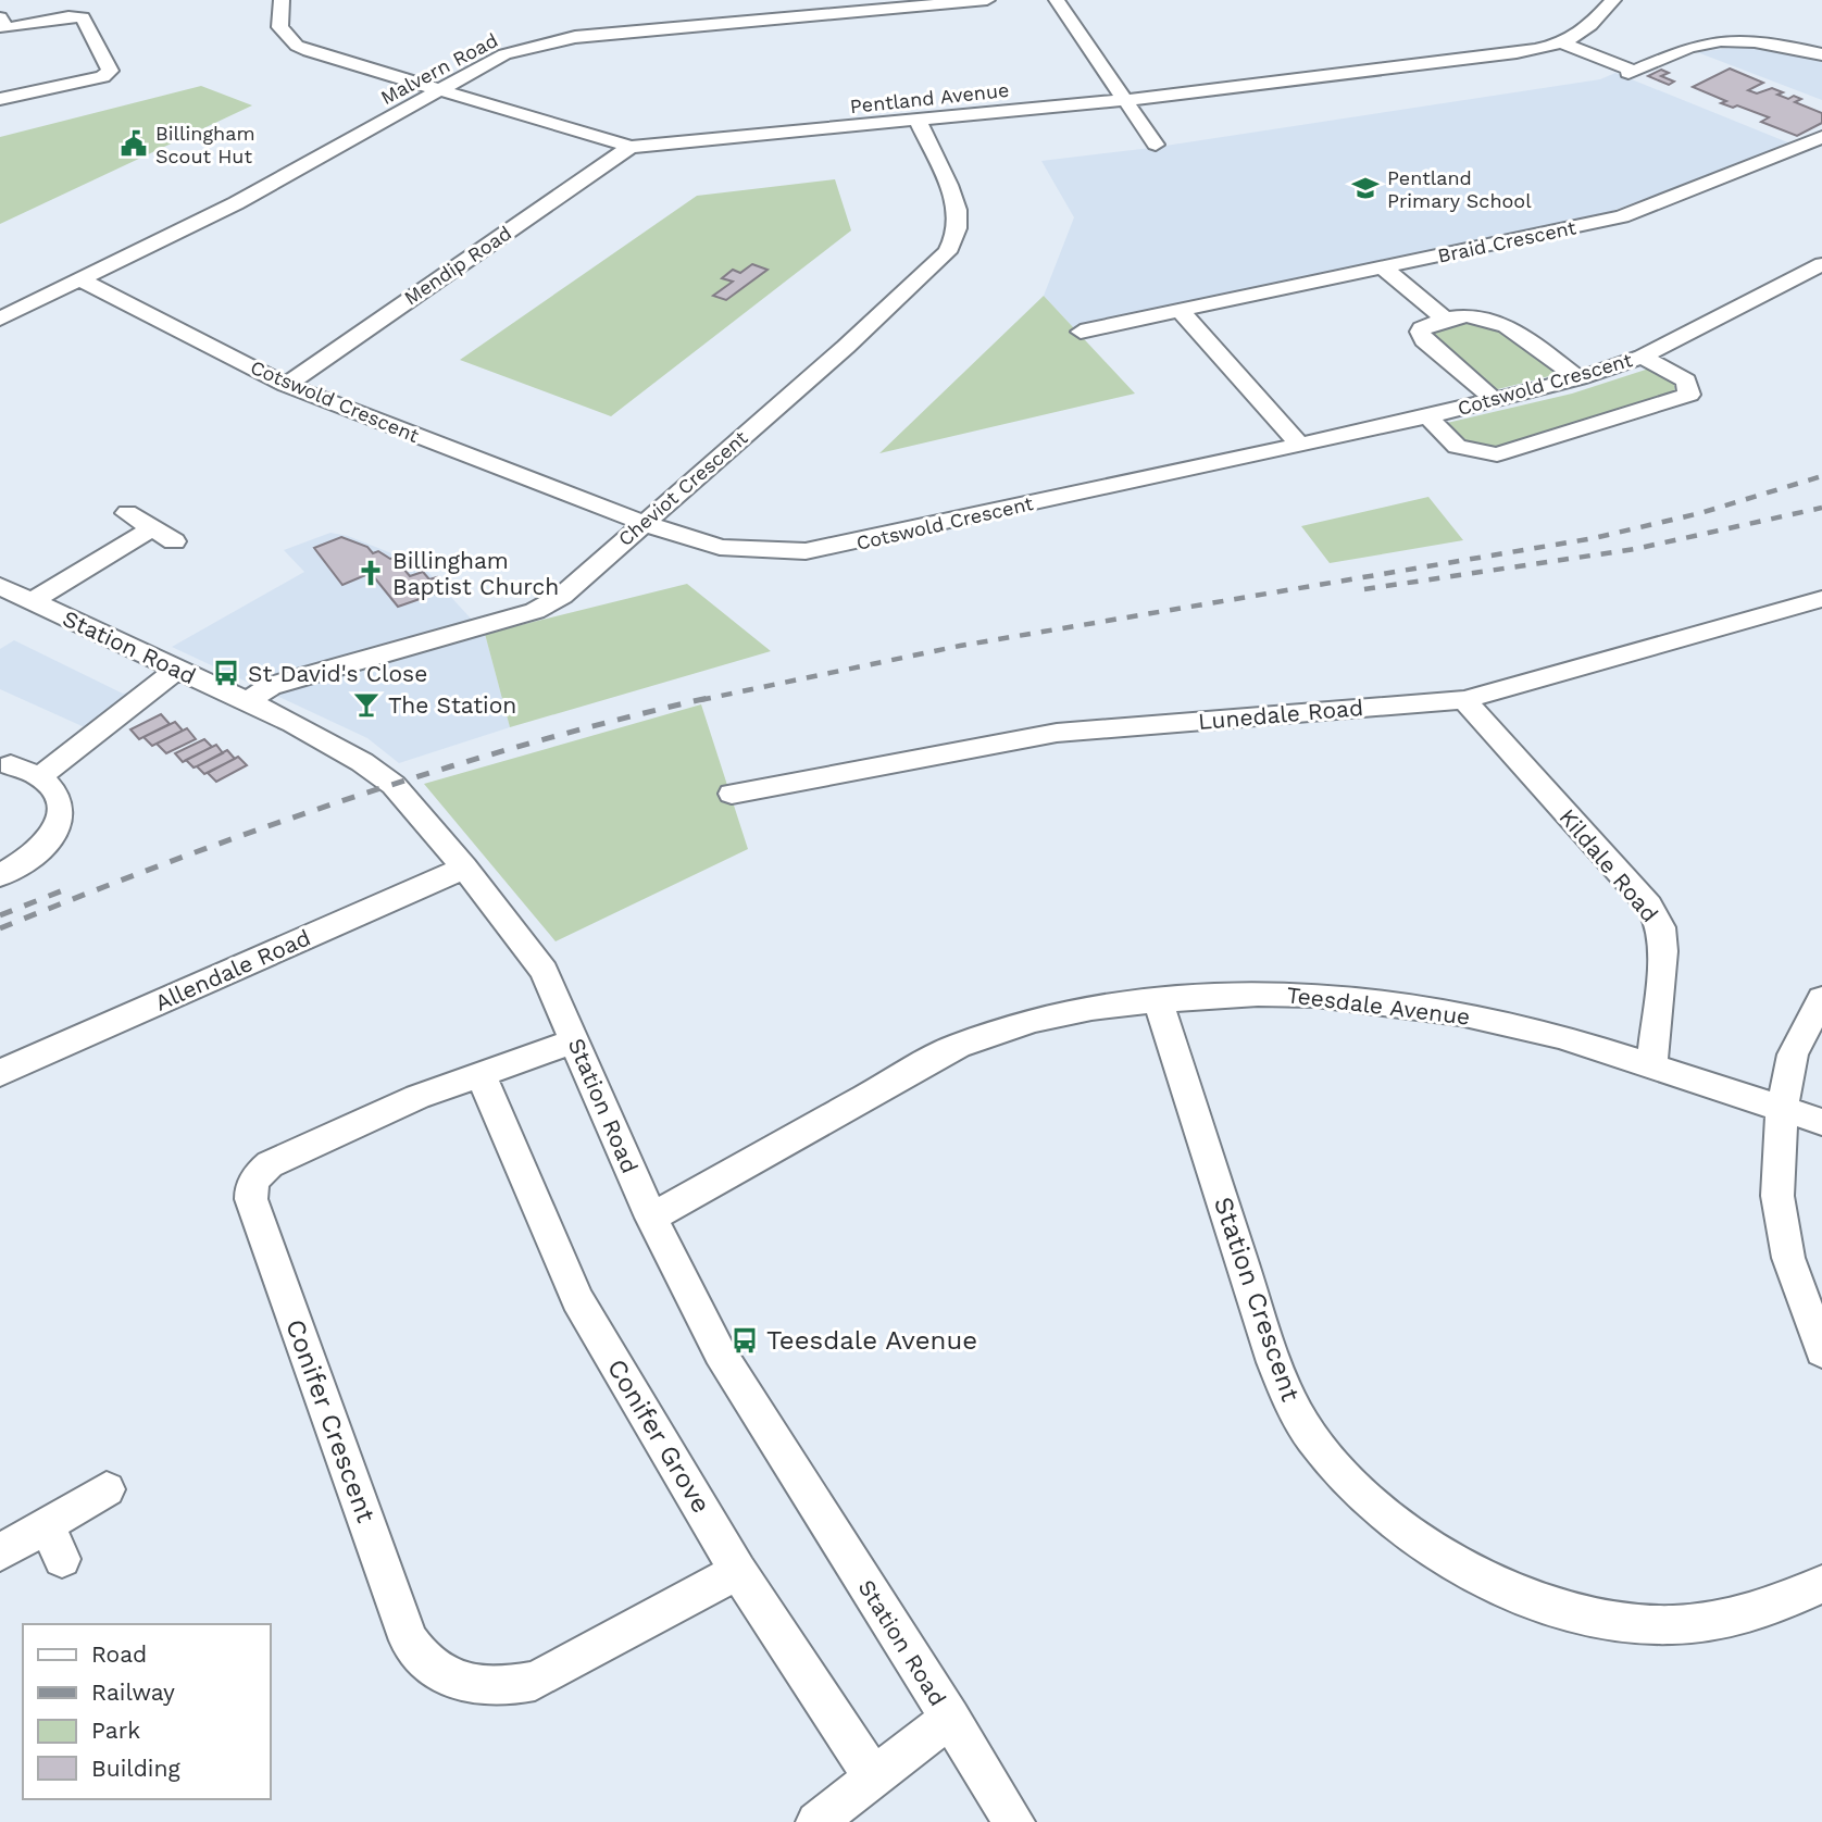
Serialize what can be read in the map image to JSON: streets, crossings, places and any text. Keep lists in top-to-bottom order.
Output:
{
  "streets": {
    "street": [
      "Malvern Road",
      "Pentland Avenue",
      "Braid Crescent",
      "Mendip Road",
      "Cotswold Crescent",
      "Cheviot Crescent",
      "Station Road",
      "Lunedale Road",
      "Kildale Road",
      "Allendale Road",
      "Teesdale Avenue",
      "Station Crescent",
      "Conifer Crescent",
      "Conifer Grove"
    ]
  },
  "crossings": [
    ["Malvern Road", "Pentland Avenue"],
    ["Malvern Road", "Cotswold Crescent"],
    ["Pentland Avenue", "Mendip Road"],
    ["Pentland Avenue", "Cheviot Crescent"],
    ["Mendip Road", "Cotswold Crescent"],
    ["Cotswold Crescent", "Cheviot Crescent"],
    ["Cheviot Crescent", "Station Road"],
    ["Station Road", "Allendale Road"],
    ["Station Road", "Teesdale Avenue"],
    ["Station Road", "Conifer Crescent"],
    ["Lunedale Road", "Kildale Road"],
    ["Kildale Road", "Teesdale Avenue"],
    ["Teesdale Avenue", "Station Crescent"],
    ["Conifer Crescent", "Conifer Grove"]
  ],
  "places": {
    "public building": ["Billingham Scout Hut"],
    "school or university": ["Pentland Primary School"],
    "church": ["Billingham Baptist Church"],
    "bus stop": ["St David's Close", "Teesdale Avenue"],
    "bar": ["The Station"]
  },
  "legend": [
    "Road",
    "Railway",
    "Park",
    "Building"
  ]
}
